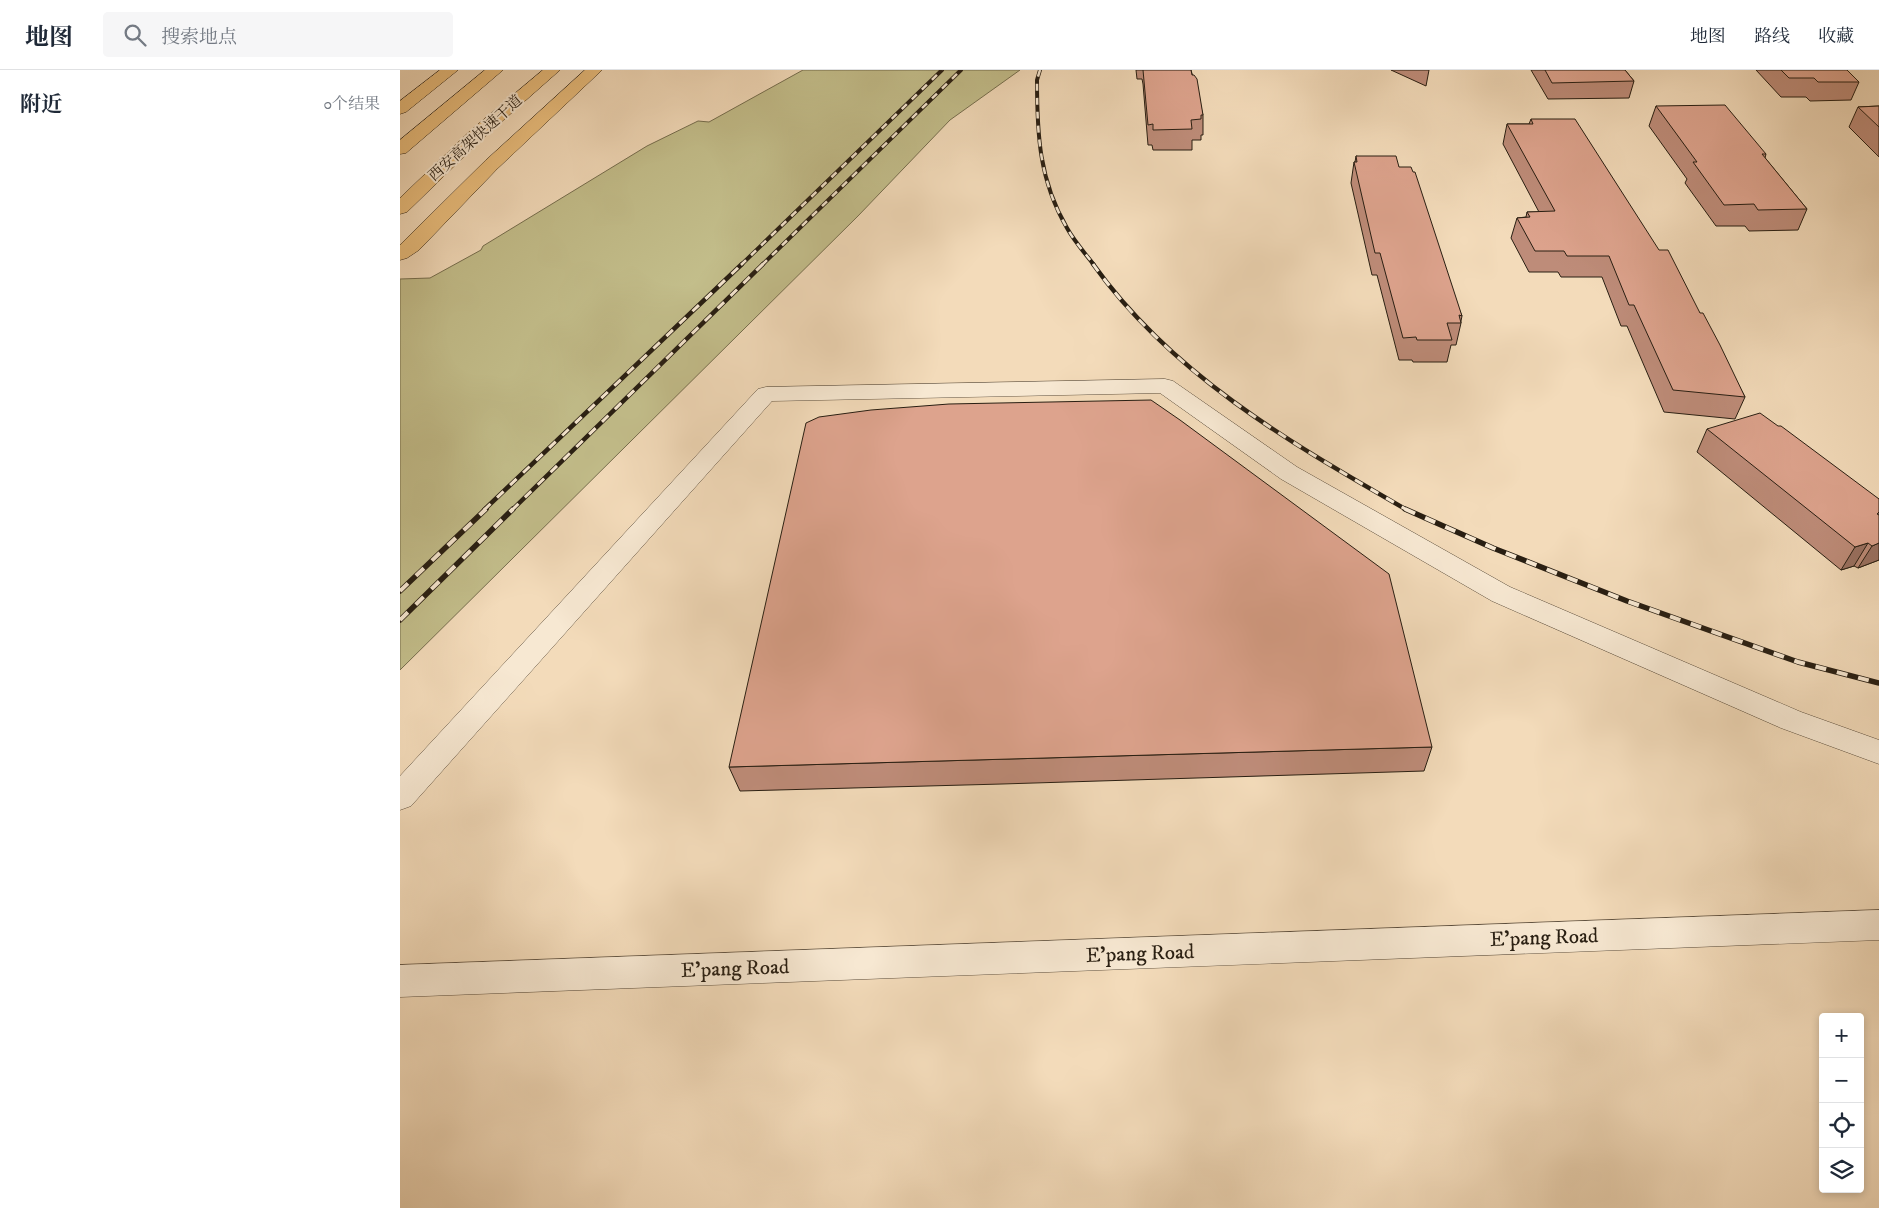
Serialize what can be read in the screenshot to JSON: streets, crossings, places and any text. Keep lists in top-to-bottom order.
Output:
{
  "streets": {
    "main road": ["西安高架快速干道"],
    "street": ["E'pang Road"]
  },
  "page": {
    "header": "地图",
    "search": "搜索地点",
    "nav": ["地图", "路线", "收藏"],
    "heading": ["附近", "0个结果"],
    "map_buttons": ["+", "−"]
  }
}
